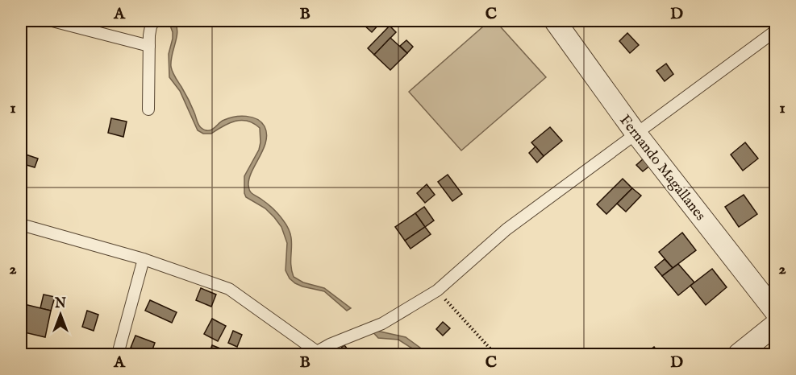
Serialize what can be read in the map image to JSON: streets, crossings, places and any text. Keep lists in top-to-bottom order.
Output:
{
  "streets": {
    "street": ["Fernando Magallanes"]
  },
  "north": "top",
  "grid": {
    "columns": [
      "A",
      "B",
      "C",
      "D"
    ],
    "rows": ["1", "2"]
  }
}
